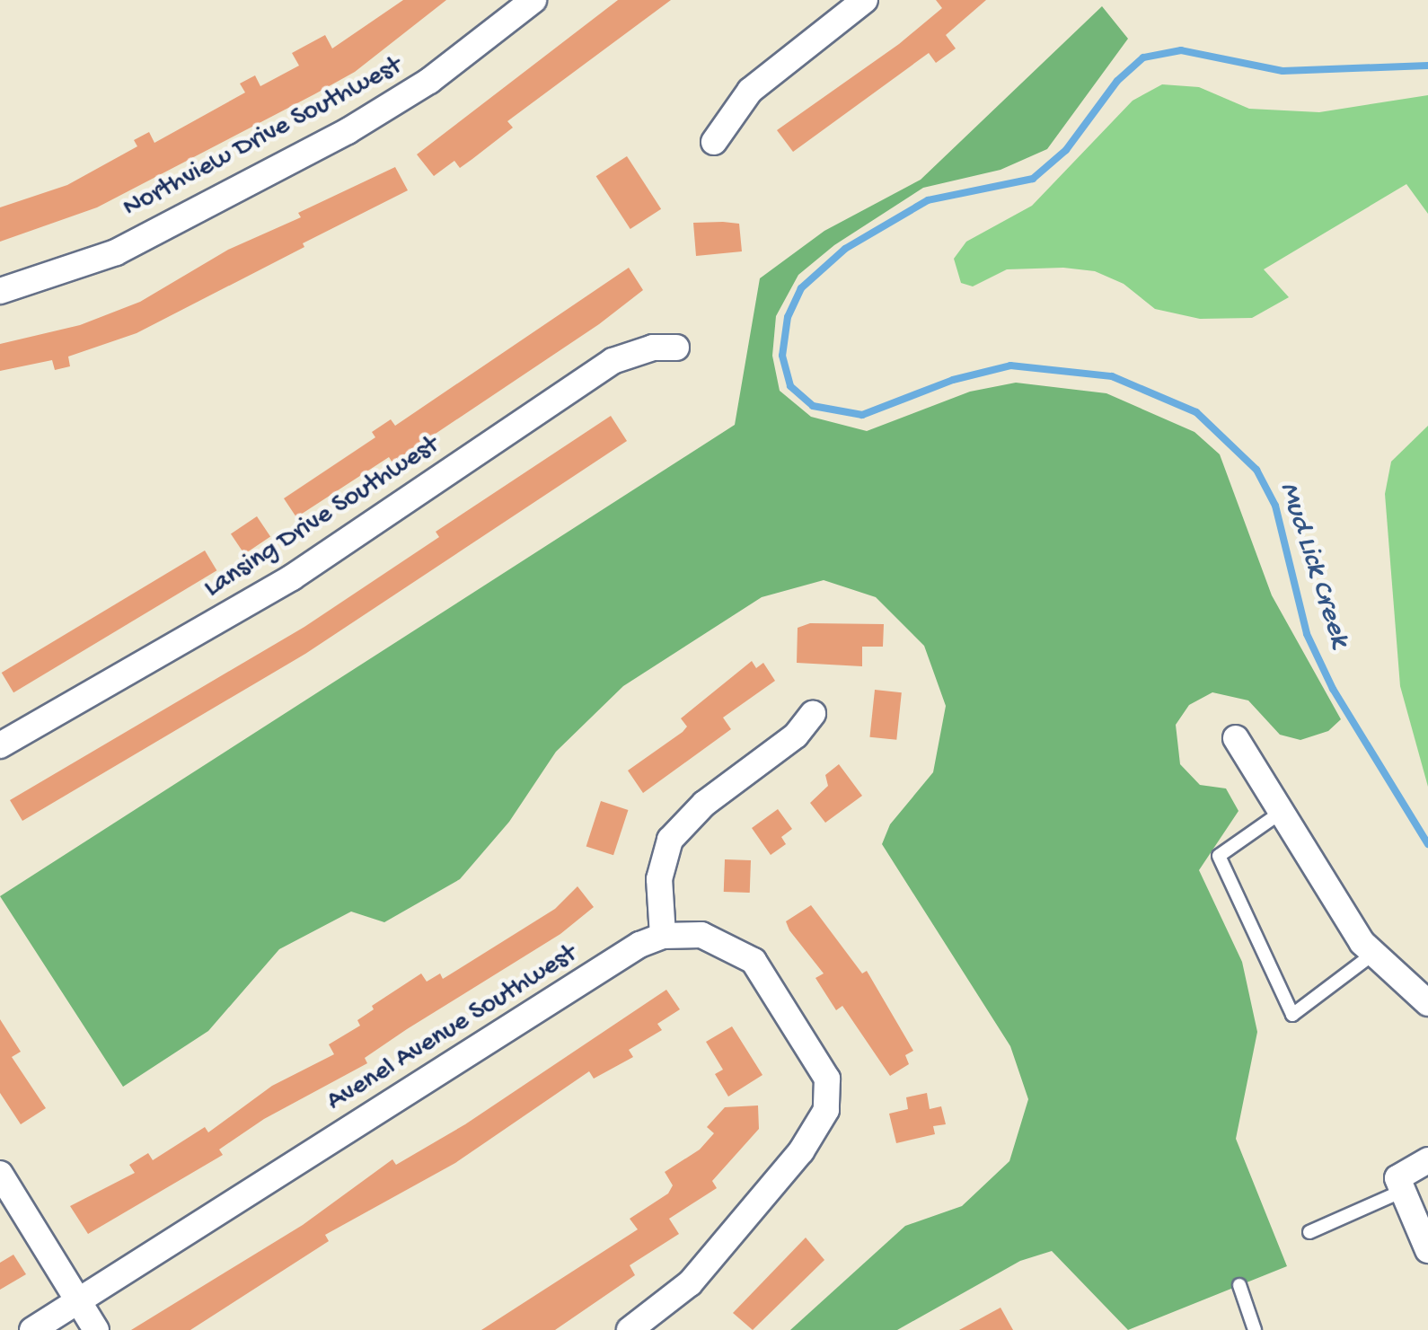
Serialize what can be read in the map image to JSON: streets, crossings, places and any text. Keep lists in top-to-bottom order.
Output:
{
  "streets": {
    "street": ["Northview Drive Southwest", "Lansing Drive Southwest", "Avenel Avenue Southwest"]
  },
  "water": ["Mud Lick Creek"]
}
